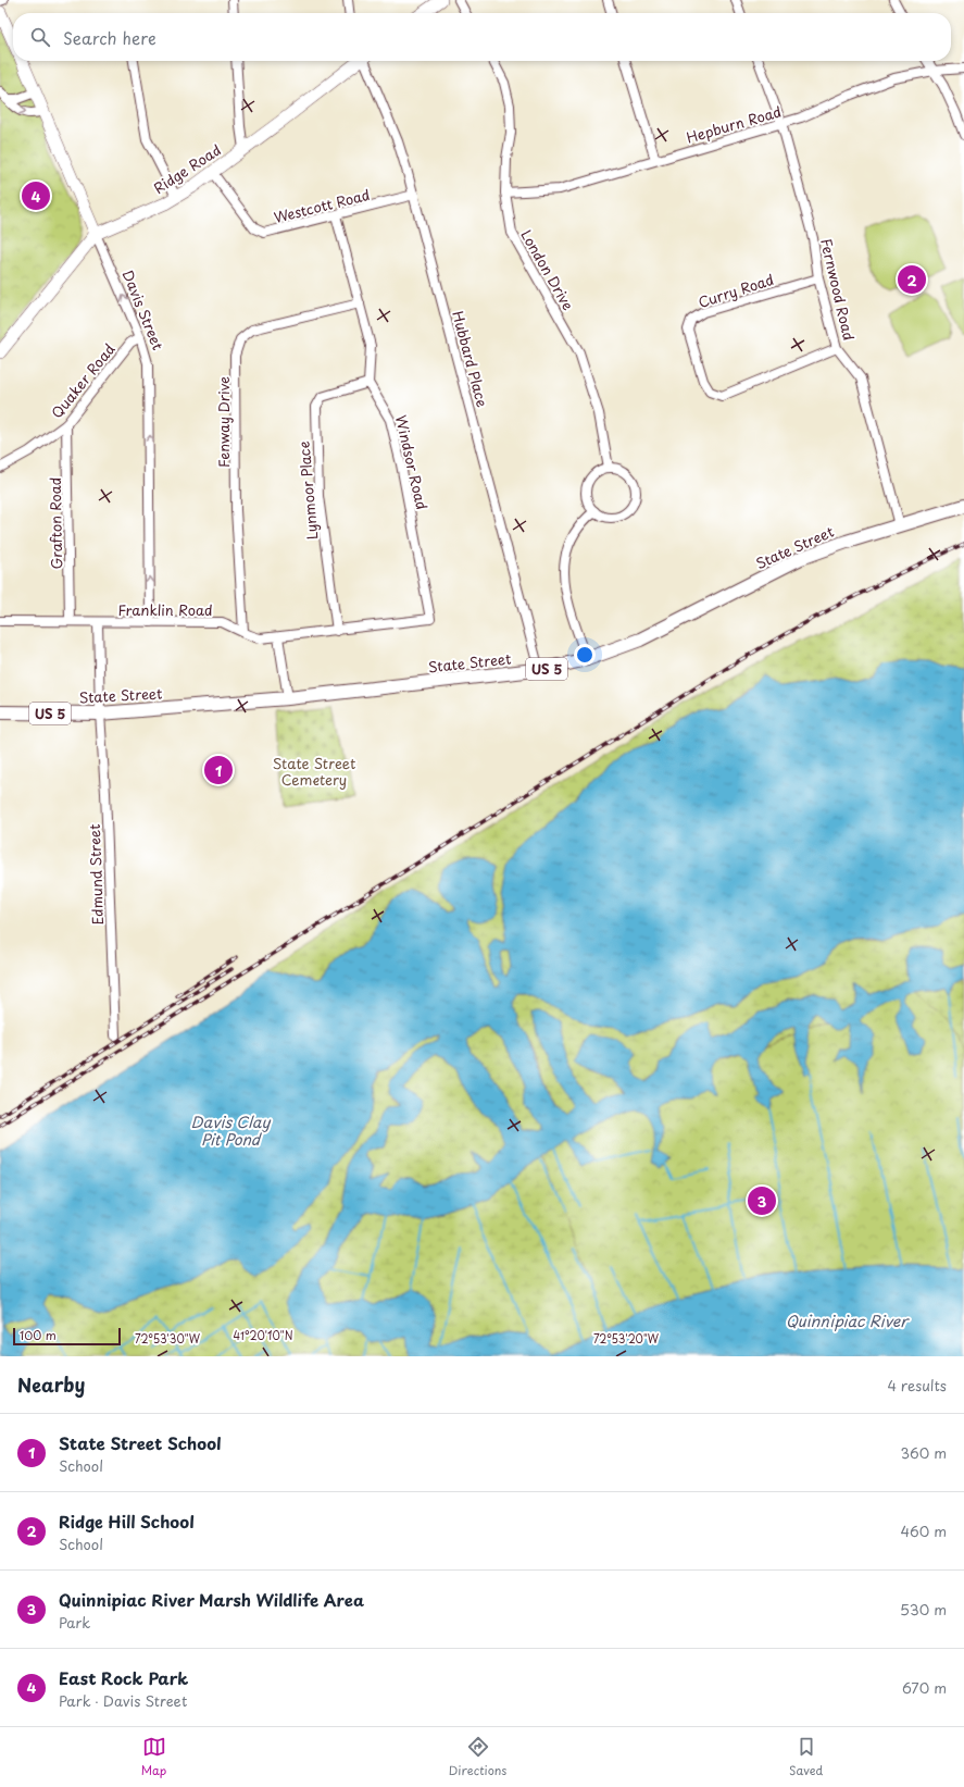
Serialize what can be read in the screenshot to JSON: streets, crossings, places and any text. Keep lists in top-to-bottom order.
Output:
{
  "streets": {
    "main road": [
      "Ridge Road",
      "Davis Street",
      "State Street",
      "US 5"
    ],
    "street": [
      "Hepburn Road",
      "Westcott Road",
      "London Drive",
      "Fernwood Road",
      "Curry Road",
      "Hubbard Place",
      "Quaker Road",
      "Fenway Drive",
      "Windsor Road",
      "Lynmoor Place",
      "Grafton Road",
      "Franklin Road",
      "Edmund Street"
    ]
  },
  "crossings": [
    ["Hepburn Road", "London Drive"],
    ["Hepburn Road", "Fernwood Road"],
    ["Ridge Road", "Westcott Road"],
    ["Ridge Road", "Davis Street"],
    ["Westcott Road", "Hubbard Place"],
    ["Fernwood Road", "Curry Road"],
    ["Fernwood Road", "State Street"],
    ["Davis Street", "Quaker Road"],
    ["Davis Street", "Franklin Road"],
    ["Hubbard Place", "State Street"],
    ["Quaker Road", "Grafton Road"],
    ["Fenway Drive", "Franklin Road"],
    ["Windsor Road", "Lynmoor Place"],
    ["Windsor Road", "Franklin Road"],
    ["Lynmoor Place", "Franklin Road"],
    ["Grafton Road", "Franklin Road"],
    ["State Street", "Edmund Street"],
    ["Franklin Road", "Edmund Street"]
  ],
  "one_way": ["Davis Street"],
  "water": ["Davis Clay Pit Pond", "Quinnipiac River"],
  "parks": ["State Street Cemetery"],
  "scale_bar": "100 m",
  "page": {
    "search": "Search here",
    "pins": [
      "4",
      "2",
      "1",
      "3"
    ],
    "scale": "100 m",
    "heading": ["Nearby", "4 results"],
    "list": [
      {
        "mark": "1",
        "name": "State Street School",
        "note": "School",
        "value": "360 m"
      },
      {
        "mark": "2",
        "name": "Ridge Hill School",
        "note": "School",
        "value": "460 m"
      },
      {
        "mark": "3",
        "name": "Quinnipiac River Marsh Wildlife Area",
        "note": "Park",
        "value": "530 m"
      },
      {
        "mark": "4",
        "name": "East Rock Park",
        "note": "Park · Davis Street",
        "value": "670 m"
      }
    ],
    "nav": ["Map", "Directions", "Saved"]
  },
  "coordinates": ["41°20'10\"N", "72°53'30\"W", "72°53'20\"W"]
}
